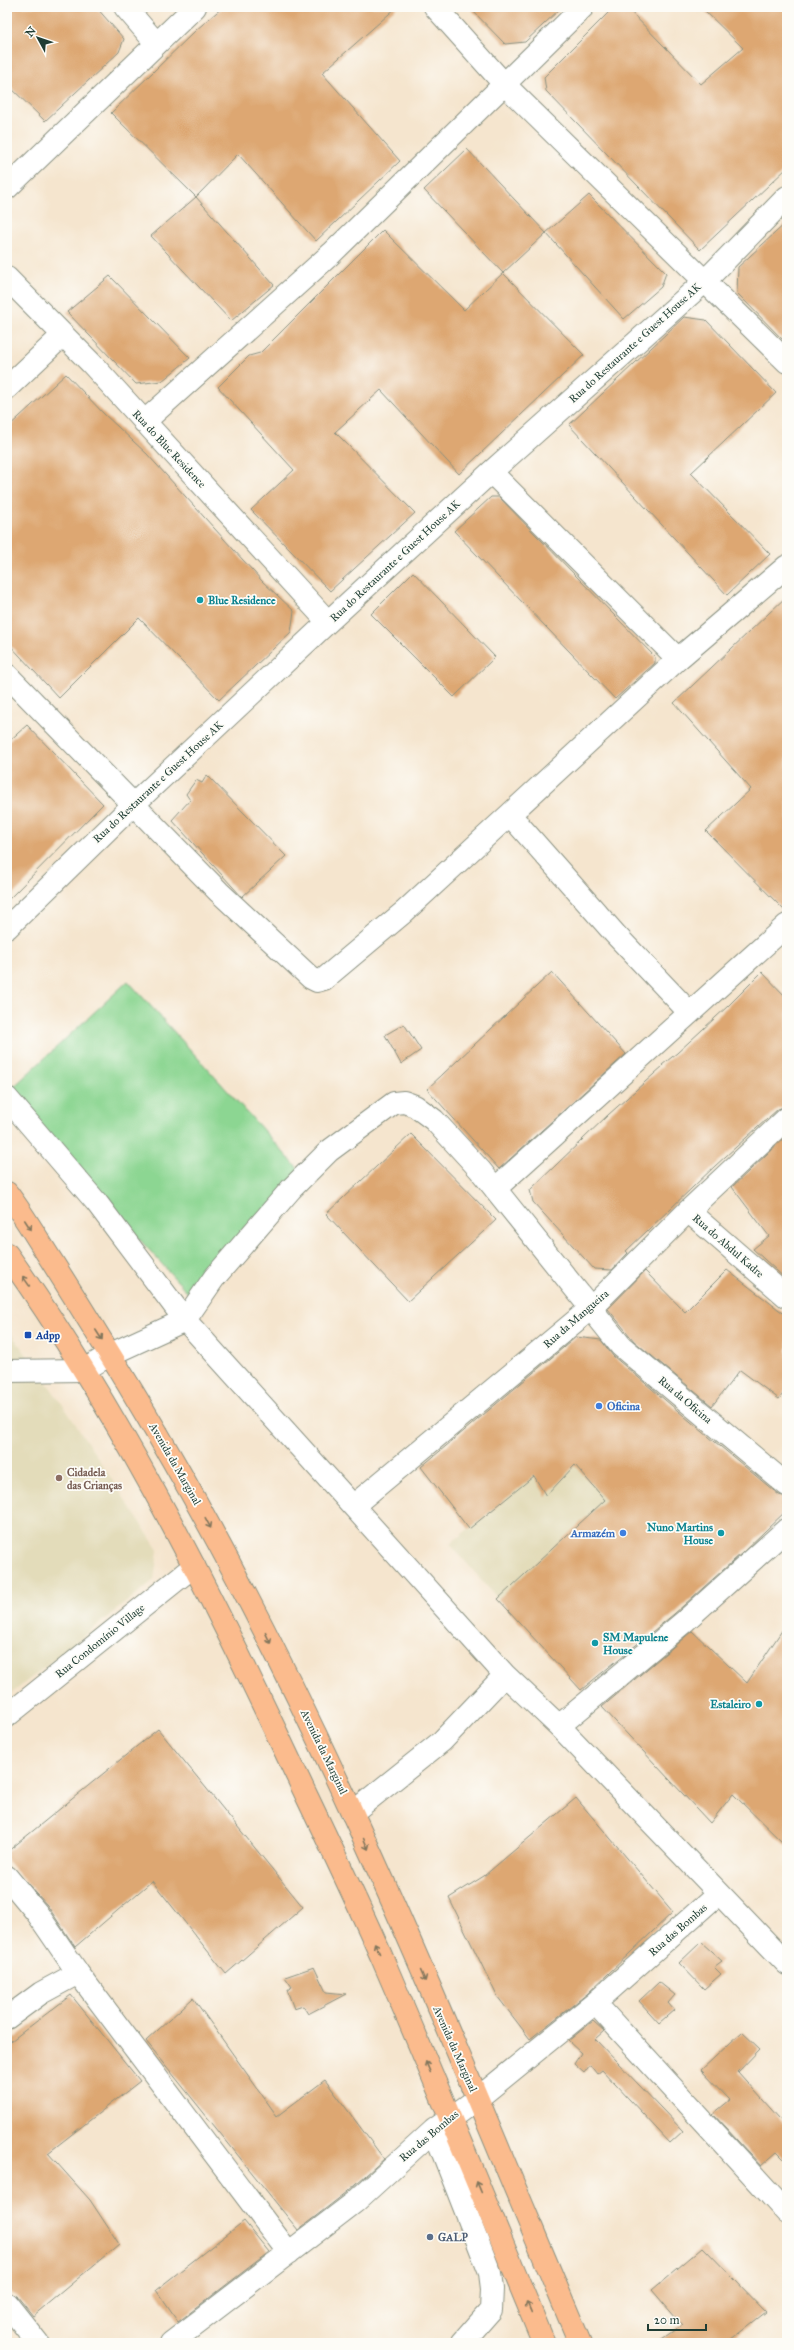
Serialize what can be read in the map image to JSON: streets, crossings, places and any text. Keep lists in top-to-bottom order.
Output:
{
  "streets": {
    "main road": ["Avenida da Marginal"],
    "street": [
      "Rua do Restaurante e Guest House AK",
      "Rua do Blue Residence",
      "Rua do Abdul Kadre",
      "Rua da Mangueira",
      "Rua da Oficina",
      "Rua Condomínio Village",
      "Rua das Bombas"
    ]
  },
  "crossings": [
    ["Rua do Restaurante e Guest House AK", "Rua do Blue Residence"],
    ["Rua do Abdul Kadre", "Rua da Mangueira"],
    ["Rua da Mangueira", "Rua da Oficina"],
    ["Avenida da Marginal", "Rua das Bombas"]
  ],
  "places": {
    "other": [
      "Blue Residence",
      "Oficina",
      "Cidadela das Crianças",
      "Armazém",
      "Nuno Martins House",
      "SM Mapulene House",
      "Estaleiro",
      "GALP"
    ],
    "transit": ["Adpp"]
  },
  "scale_bar": "20 m",
  "north": "top left"
}
